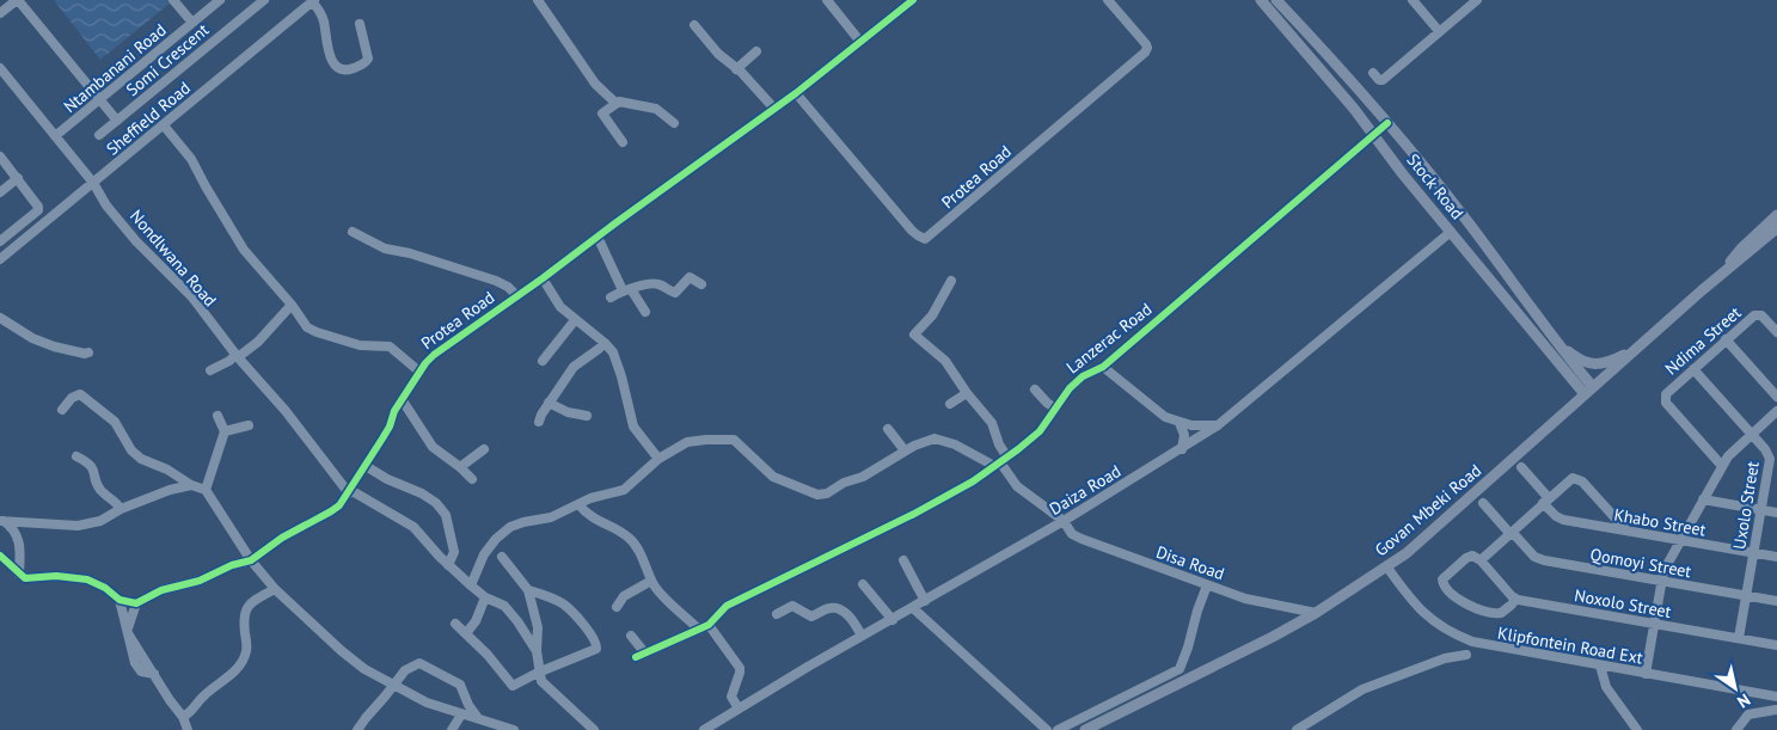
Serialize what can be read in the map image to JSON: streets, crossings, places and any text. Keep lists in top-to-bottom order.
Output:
{
  "streets": {
    "main road": ["Stock Road", "Govan Mbeki Road"],
    "street": [
      "Somi Crescent",
      "Ntambanani Road",
      "Sheffield Road",
      "Protea Road",
      "Nondlwana Road",
      "Lanzerac Road",
      "Ndima Street",
      "Daiza Road",
      "Uxolo Street",
      "Khabo Street",
      "Disa Road",
      "Qomoyi Street",
      "Noxolo Street",
      "Klipfontein Road Ext"
    ]
  },
  "crossings": [
    ["Ntambanani Road", "Nondlwana Road"],
    ["Sheffield Road", "Nondlwana Road"],
    ["Protea Road", "Nondlwana Road"],
    ["Stock Road", "Lanzerac Road"],
    ["Stock Road", "Daiza Road"],
    ["Stock Road", "Govan Mbeki Road"],
    ["Lanzerac Road", "Disa Road"],
    ["Ndima Street", "Uxolo Street"],
    ["Daiza Road", "Disa Road"],
    ["Uxolo Street", "Khabo Street"],
    ["Uxolo Street", "Qomoyi Street"],
    ["Uxolo Street", "Noxolo Street"],
    ["Govan Mbeki Road", "Disa Road"],
    ["Govan Mbeki Road", "Klipfontein Road Ext"]
  ],
  "north": "bottom right"
}
